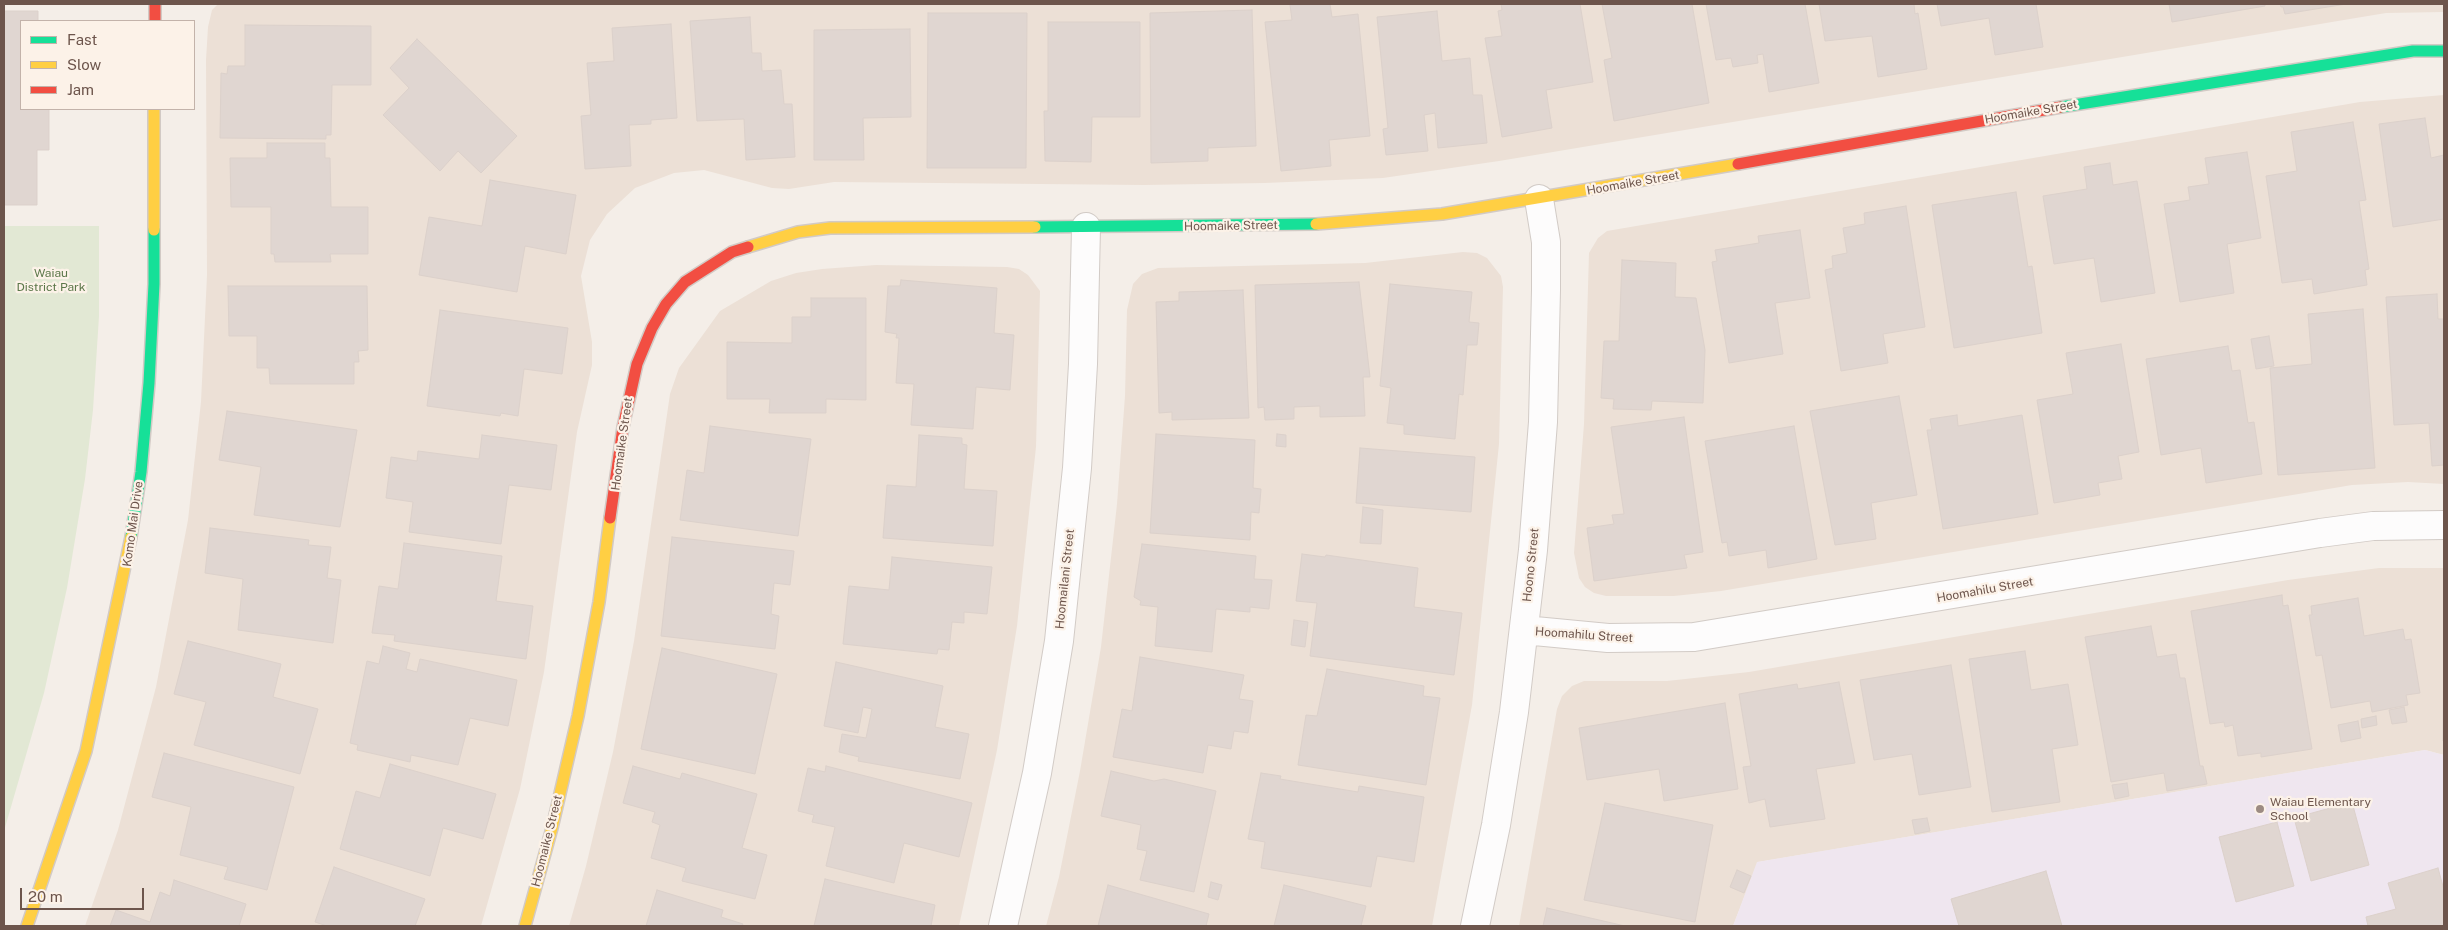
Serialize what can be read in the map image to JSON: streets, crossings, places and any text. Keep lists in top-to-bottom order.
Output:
{
  "streets": {
    "street": [
      "Hoomaike Street",
      "Komo Mai Drive",
      "Hoono Street",
      "Hoomailani Street",
      "Hoomahilu Street"
    ]
  },
  "crossings": [
    ["Hoomaike Street", "Hoono Street"],
    ["Hoomaike Street", "Hoomailani Street"],
    ["Hoono Street", "Hoomahilu Street"]
  ],
  "parks": ["Waiau District Park"],
  "places": ["Waiau Elementary School"],
  "legend": ["Fast", "Slow", "Jam"],
  "scale_bar": "20 m"
}
